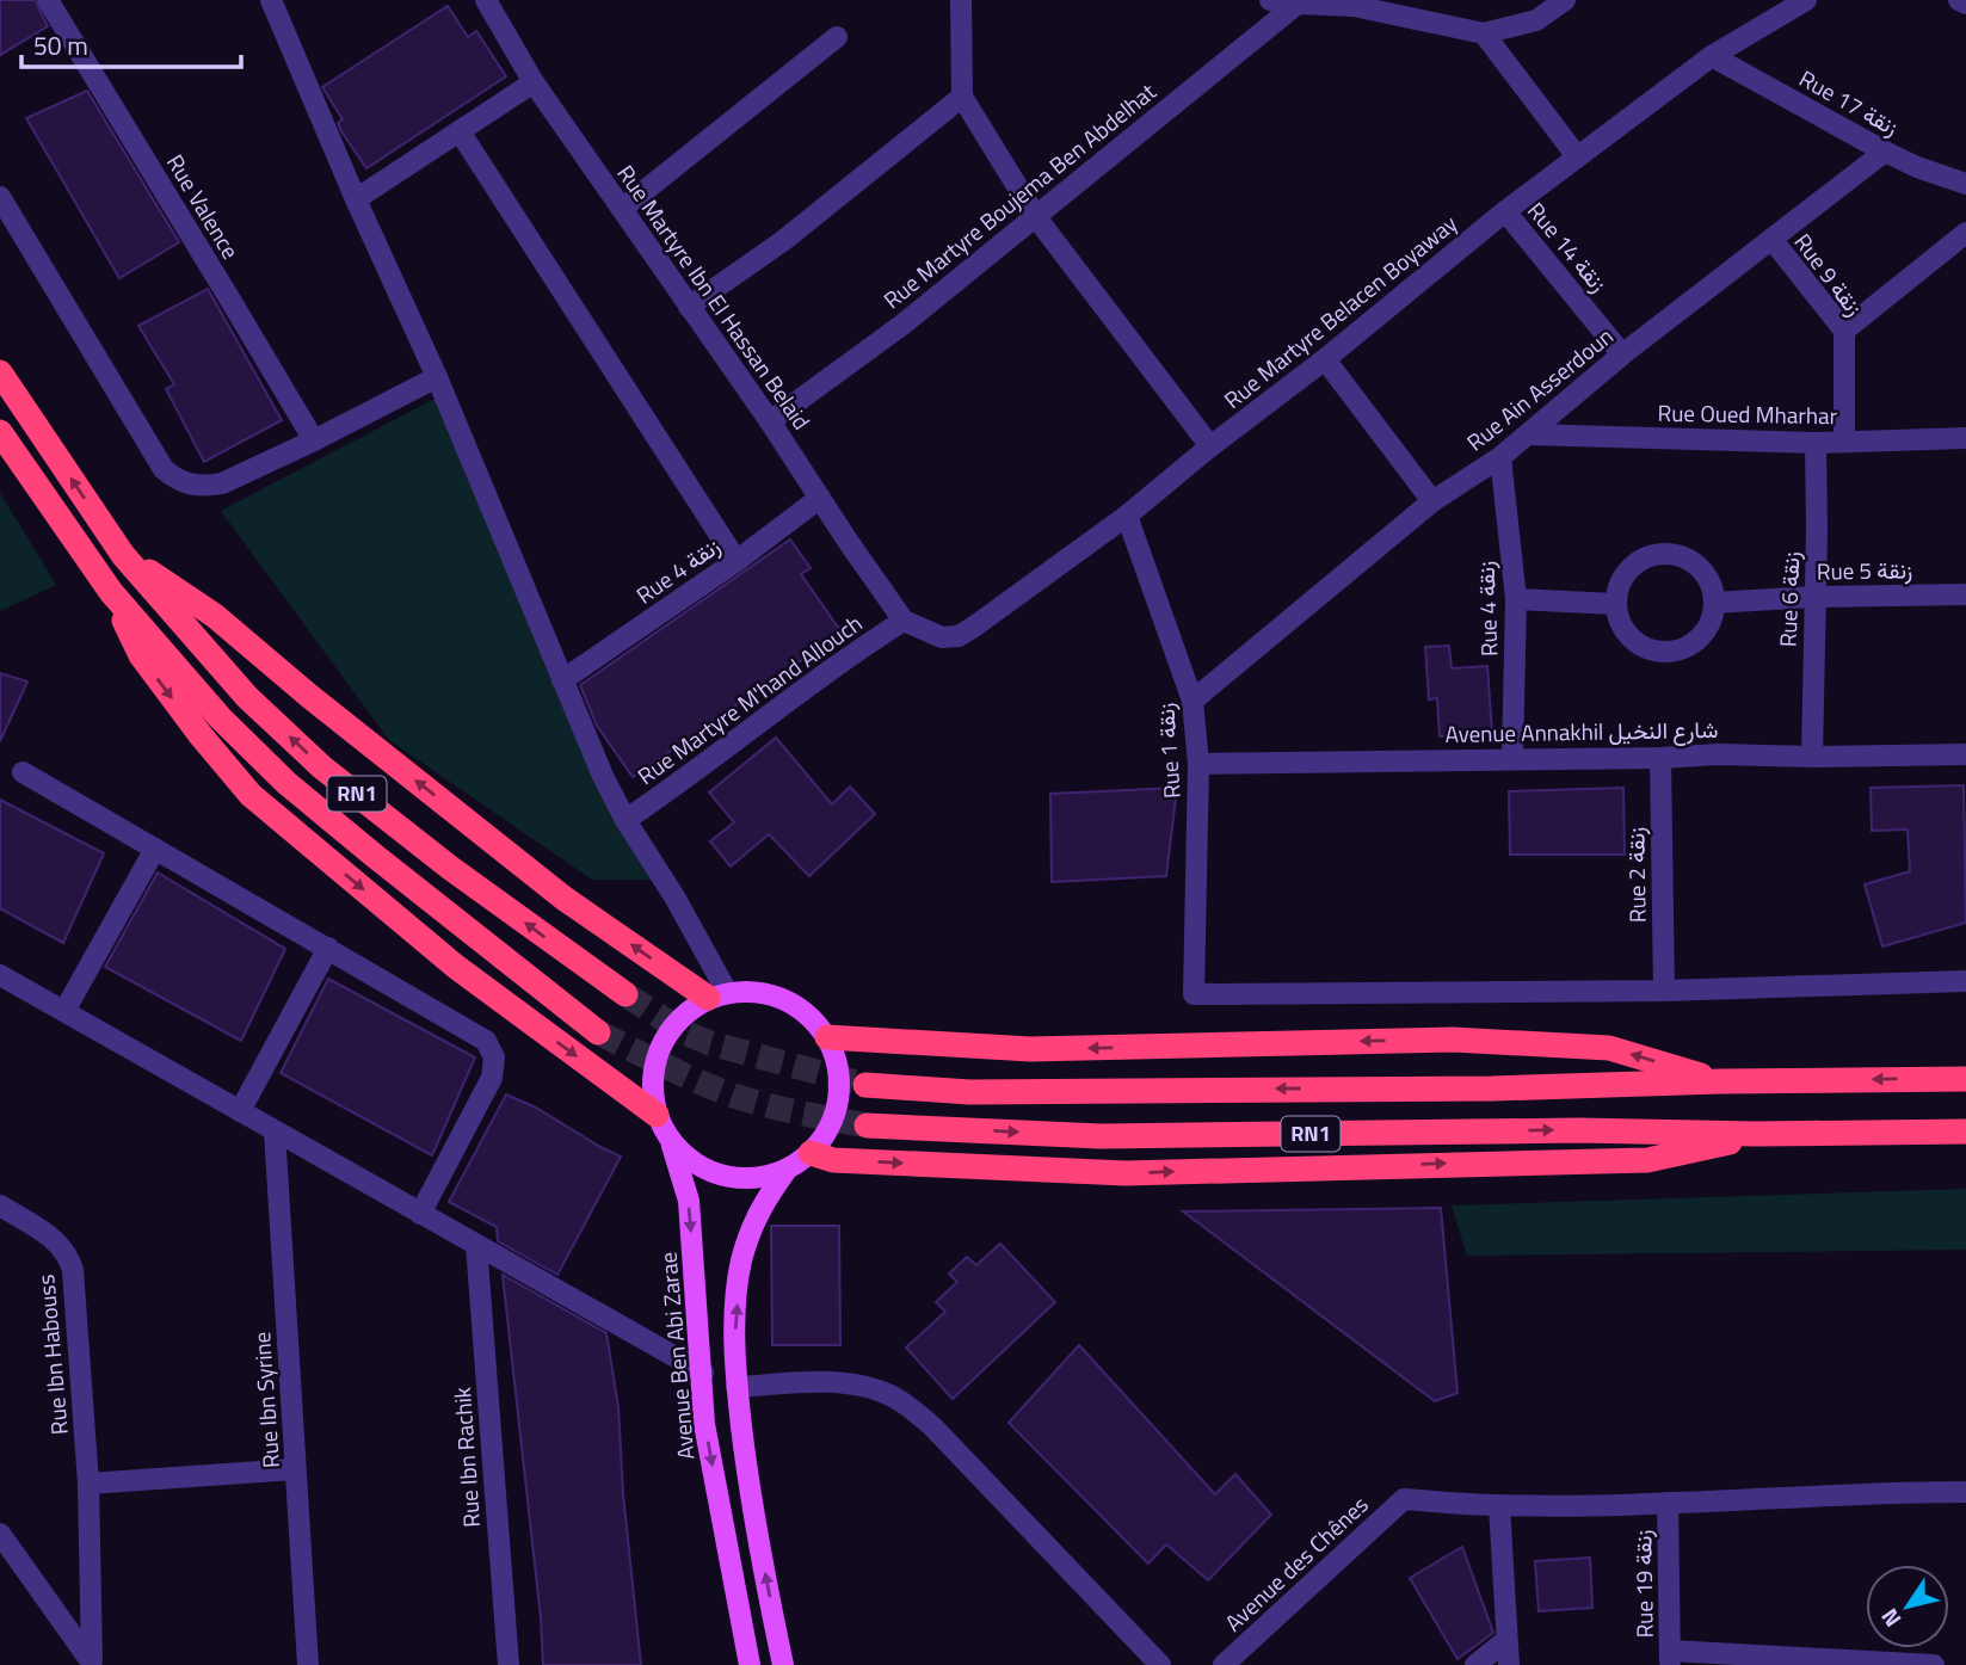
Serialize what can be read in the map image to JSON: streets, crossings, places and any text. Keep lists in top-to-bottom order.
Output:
{
  "streets": {
    "highway": ["RN1"],
    "main road": ["Avenue Ben Abi Zarae"],
    "street": [
      "Rue 17 زنقة",
      "Rue Martyre Boujema Ben Abdelhat",
      "Rue Valence",
      "Rue 14 زنقة",
      "Rue 9 زنقة",
      "Rue Martyre Ibn El Hassan Belaid",
      "Rue Martyre Belacen Boyaway",
      "Rue Ain Asserdoun",
      "Rue Oued Mharhar",
      "Rue 4 زنقة",
      "Rue 5 زنقة",
      "Rue 6 زنقة",
      "Rue Martyre M'hand Allouch",
      "Avenue Annakhil شارع النخيل",
      "Rue 1 زنقة",
      "Rue 2 زنقة",
      "Rue Ibn Habouss",
      "Rue Ibn Syrine",
      "Rue Ibn Rachik",
      "Avenue des Chênes",
      "Rue 19 زنقة"
    ]
  },
  "crossings": [
    ["Rue 17 زنقة", "Rue Martyre Belacen Boyaway"],
    ["Rue 17 زنقة", "Rue Ain Asserdoun"],
    ["Rue Martyre Boujema Ben Abdelhat", "Rue Martyre Ibn El Hassan Belaid"],
    ["Rue 14 زنقة", "Rue Martyre Belacen Boyaway"],
    ["Rue 14 زنقة", "Rue Ain Asserdoun"],
    ["Rue 9 زنقة", "Rue Ain Asserdoun"],
    ["Rue 9 زنقة", "Rue Oued Mharhar"],
    ["Rue Martyre Ibn El Hassan Belaid", "Rue Martyre Belacen Boyaway"],
    ["Rue Martyre Ibn El Hassan Belaid", "Rue 4 زنقة"],
    ["Rue Martyre Ibn El Hassan Belaid", "Rue Martyre M'hand Allouch"],
    ["Rue Martyre Belacen Boyaway", "Rue Martyre M'hand Allouch"],
    ["Rue Martyre Belacen Boyaway", "Rue 1 زنقة"],
    ["Rue Ain Asserdoun", "Rue Oued Mharhar"],
    ["Rue Ain Asserdoun", "Rue 4 زنقة"],
    ["Rue Ain Asserdoun", "Rue 1 زنقة"],
    ["Rue Oued Mharhar", "Rue 6 زنقة"],
    ["Rue 4 زنقة", "Avenue Annakhil شارع النخيل"],
    ["Rue 5 زنقة", "Rue 6 زنقة"],
    ["Rue 6 زنقة", "Avenue Annakhil شارع النخيل"],
    ["Avenue Annakhil شارع النخيل", "Rue 1 زنقة"],
    ["Avenue Annakhil شارع النخيل", "Rue 2 زنقة"],
    ["Rue 1 زنقة", "Rue 2 زنقة"]
  ],
  "scale_bar": "50 m",
  "north": "bottom left"
}
